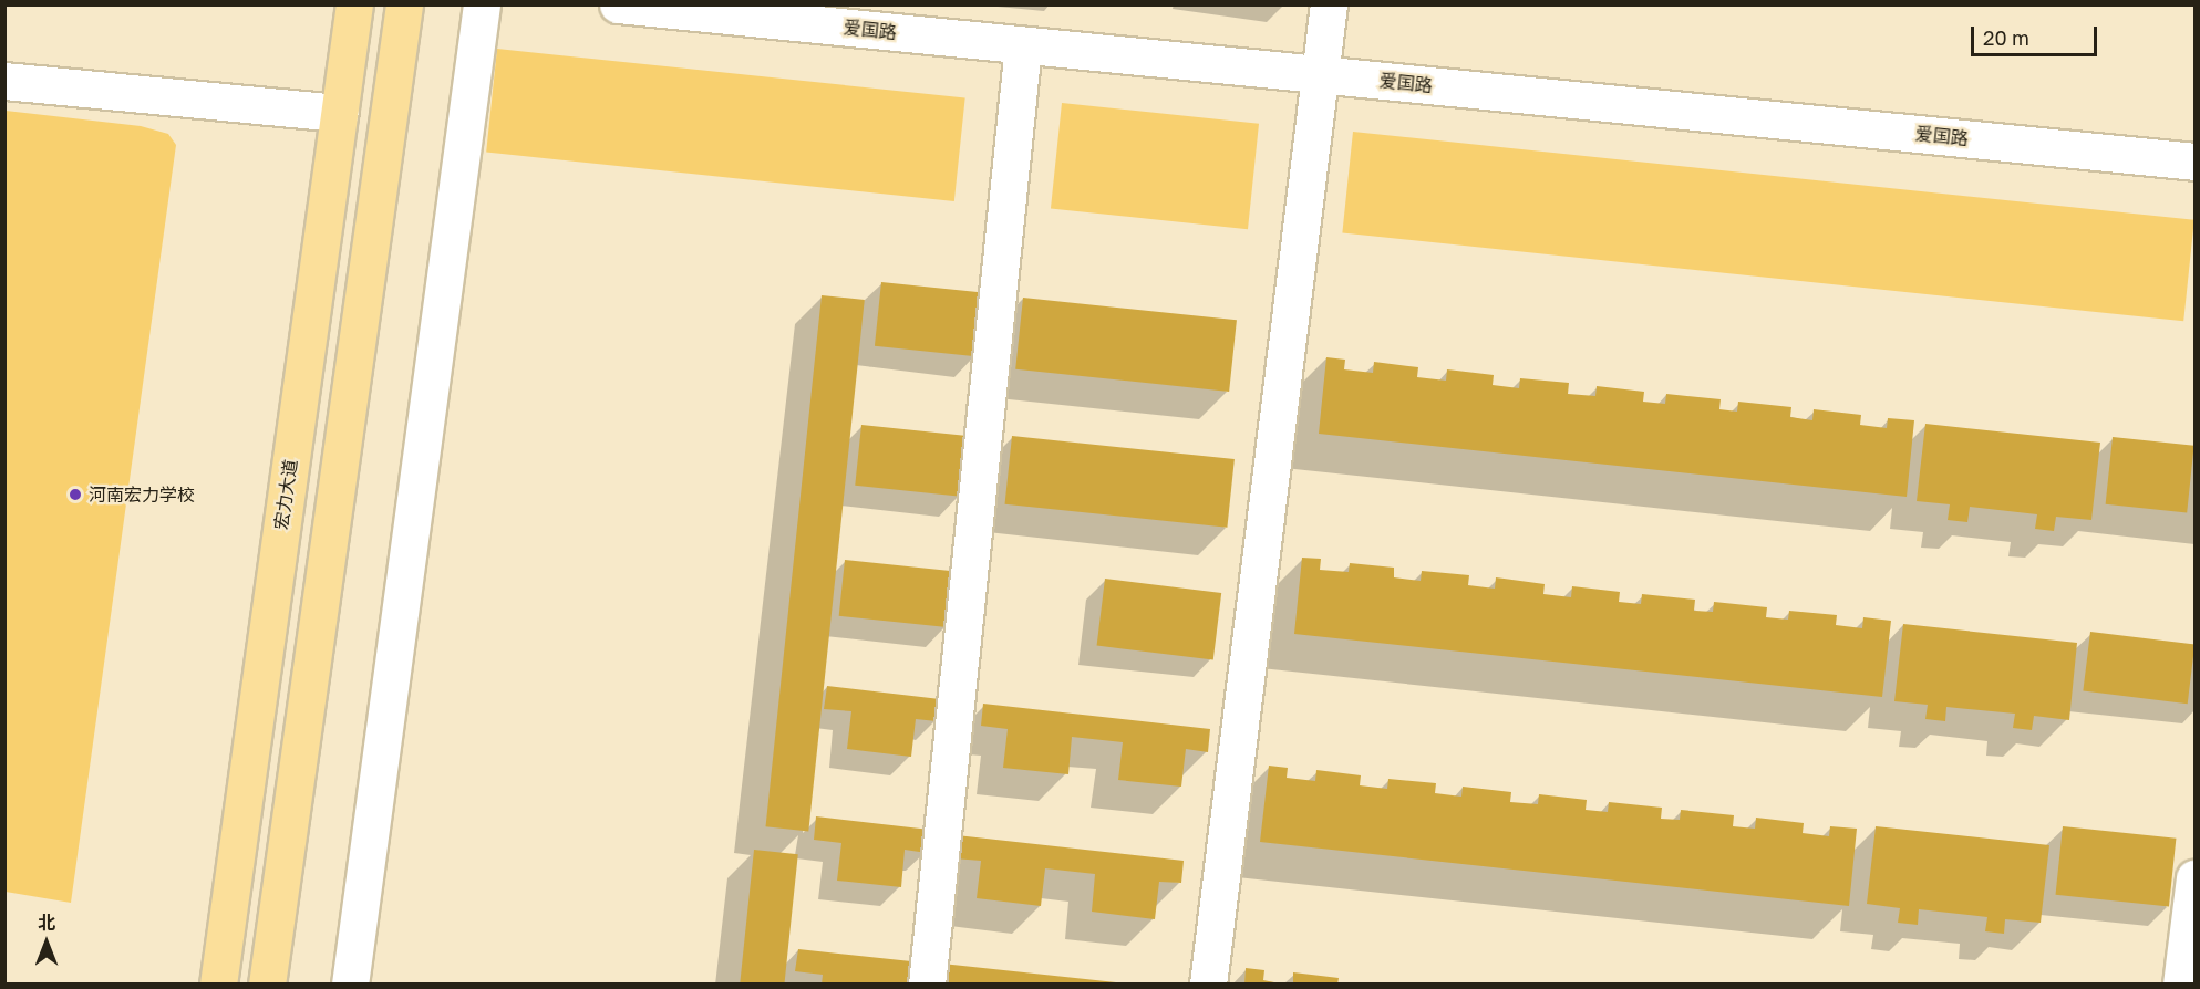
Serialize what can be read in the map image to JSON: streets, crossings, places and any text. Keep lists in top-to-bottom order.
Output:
{
  "streets": {
    "main road": ["宏力大道"],
    "street": ["爱国路"]
  },
  "places": ["河南宏力学校"],
  "scale_bar": "20 m",
  "north": "top"
}
